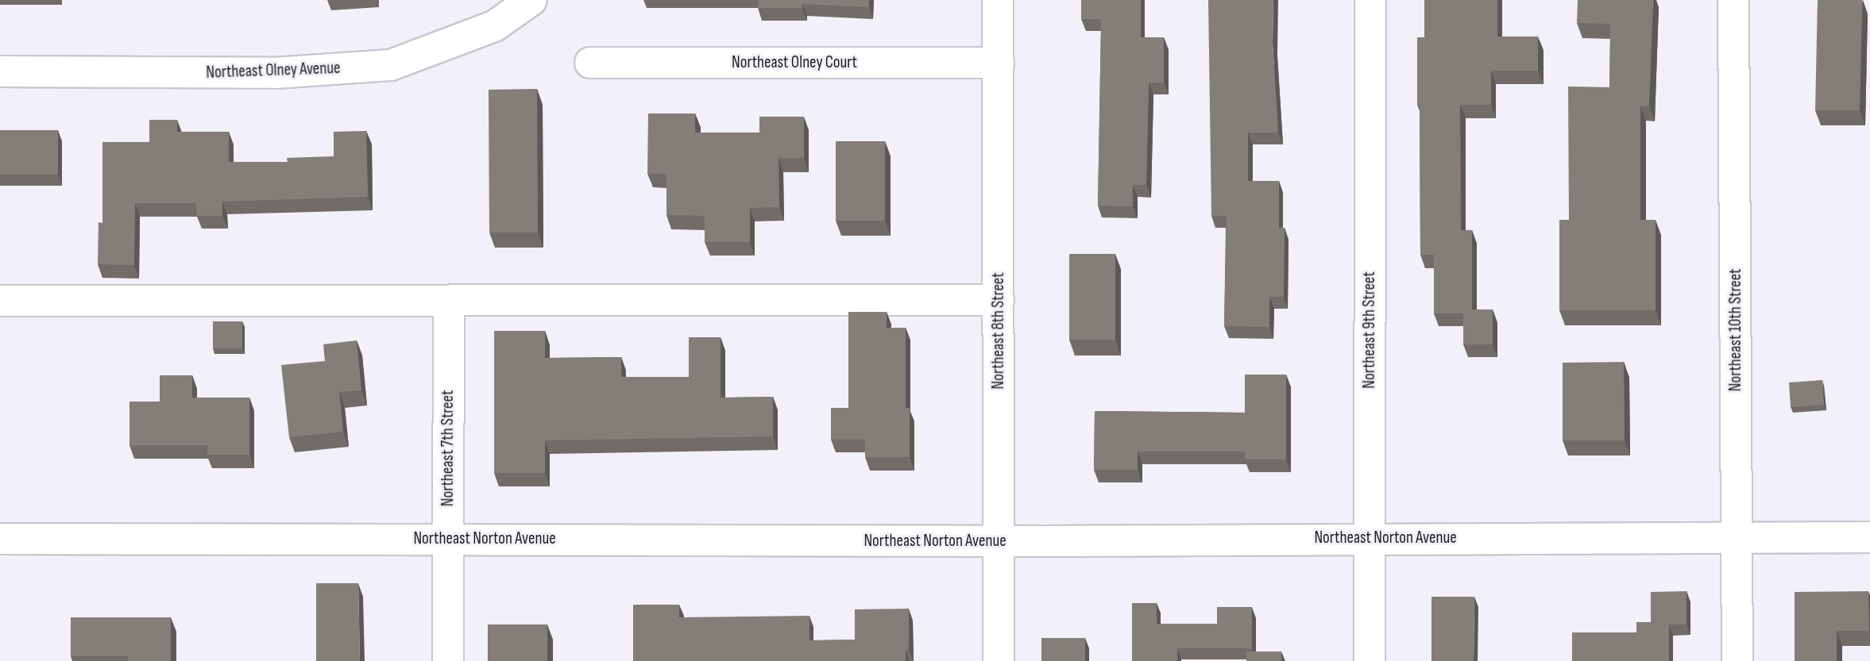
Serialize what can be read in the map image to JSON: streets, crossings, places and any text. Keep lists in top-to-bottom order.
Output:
{
  "streets": {
    "street": [
      "Northeast Olney Court",
      "Northeast Olney Avenue",
      "Northeast 9th Street",
      "Northeast 10th Street",
      "Northeast 8th Street",
      "Northeast 7th Street",
      "Northeast Norton Avenue"
    ]
  },
  "crossings": [
    ["Northeast Olney Court", "Northeast 8th Street"],
    ["Northeast 9th Street", "Northeast Norton Avenue"],
    ["Northeast 10th Street", "Northeast Norton Avenue"],
    ["Northeast 8th Street", "Northeast Norton Avenue"],
    ["Northeast 7th Street", "Northeast Norton Avenue"]
  ]
}
